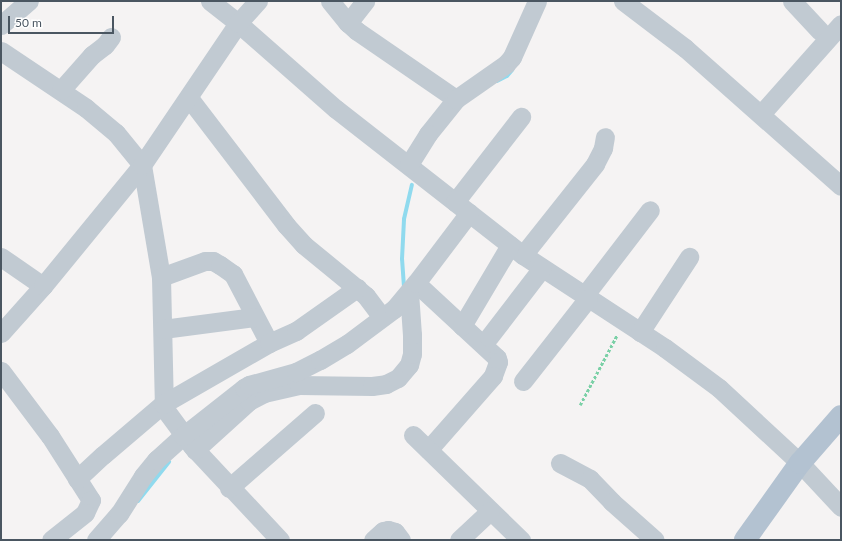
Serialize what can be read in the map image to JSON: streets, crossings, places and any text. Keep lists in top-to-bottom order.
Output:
{
  "scale_bar": "50 m"
}
